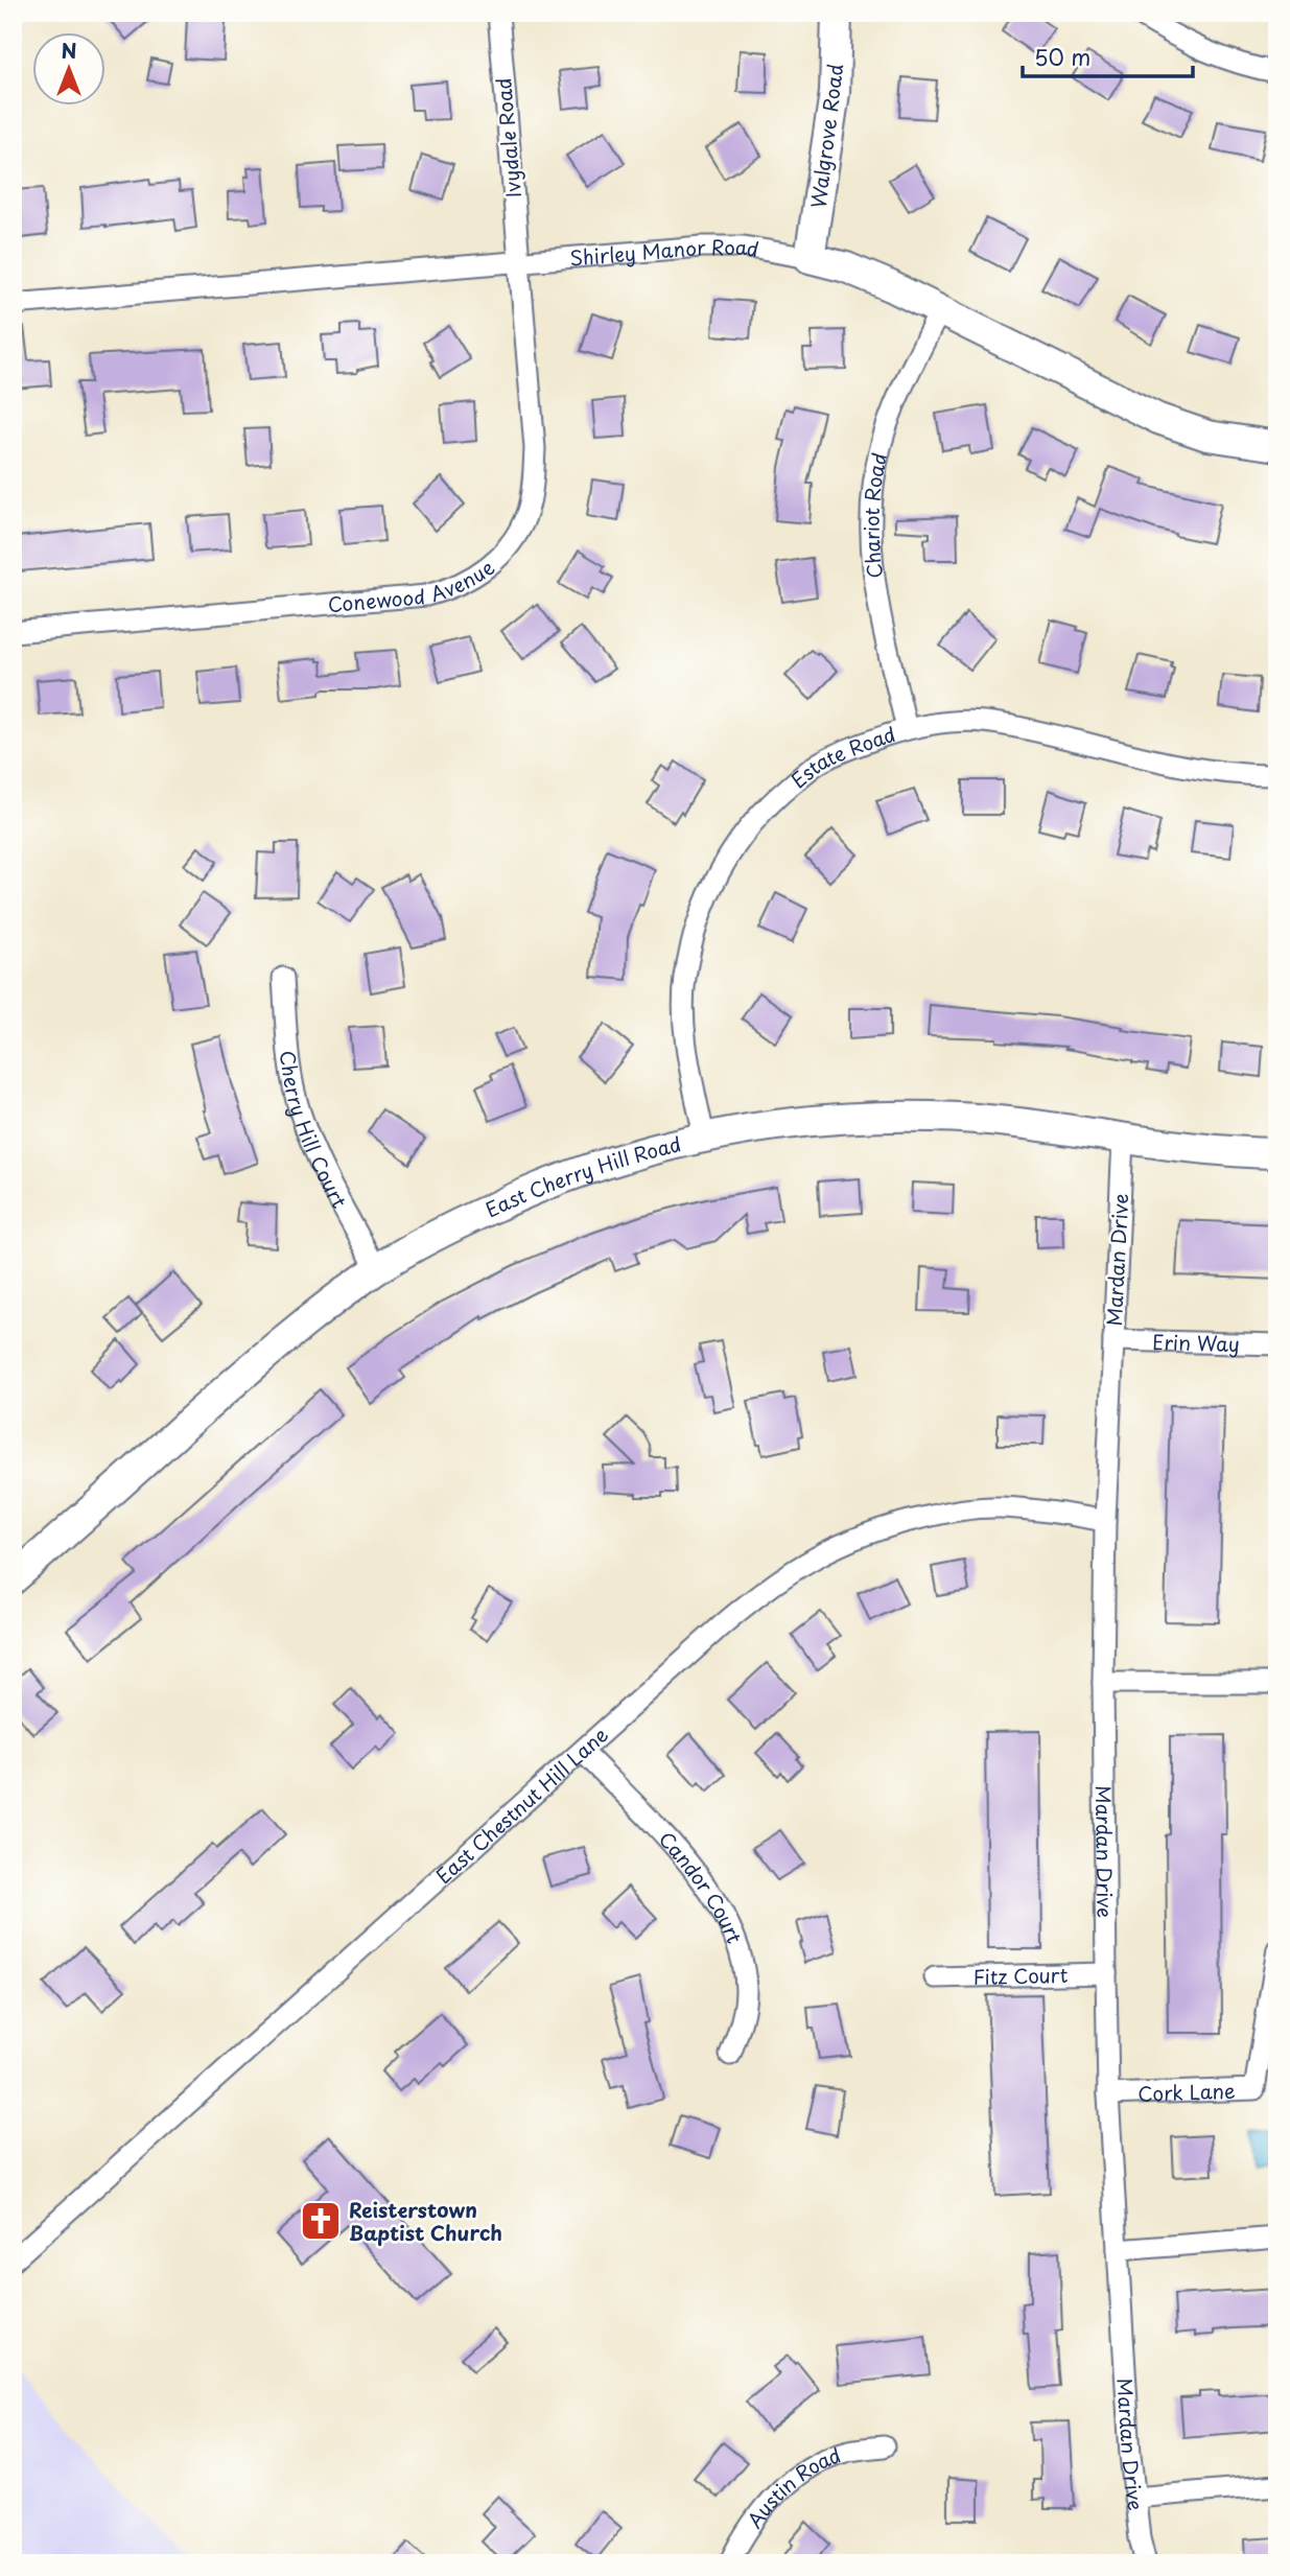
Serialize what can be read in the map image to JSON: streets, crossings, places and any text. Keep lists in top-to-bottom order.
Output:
{
  "streets": {
    "main road": ["Walgrove Road", "Shirley Manor Road", "East Cherry Hill Road"],
    "street": [
      "Ivydale Road",
      "Chariot Road",
      "Conewood Avenue",
      "Estate Road",
      "Cherry Hill Court",
      "Mardan Drive",
      "Erin Way",
      "East Chestnut Hill Lane",
      "Candor Court",
      "Fitz Court",
      "Cork Lane",
      "Austin Road"
    ]
  },
  "crossings": [
    ["Walgrove Road", "Shirley Manor Road"],
    ["Ivydale Road", "Shirley Manor Road"],
    ["Ivydale Road", "Conewood Avenue"],
    ["Shirley Manor Road", "Chariot Road"],
    ["Shirley Manor Road", "Conewood Avenue"],
    ["Chariot Road", "Estate Road"],
    ["Estate Road", "East Cherry Hill Road"],
    ["Cherry Hill Court", "East Cherry Hill Road"],
    ["East Cherry Hill Road", "Mardan Drive"],
    ["Mardan Drive", "Erin Way"],
    ["Mardan Drive", "East Chestnut Hill Lane"],
    ["Mardan Drive", "Fitz Court"],
    ["Mardan Drive", "Cork Lane"],
    ["East Chestnut Hill Lane", "Candor Court"]
  ],
  "places": {
    "church": ["Reisterstown Baptist Church"]
  },
  "scale_bar": "50 m",
  "north": "top"
}
